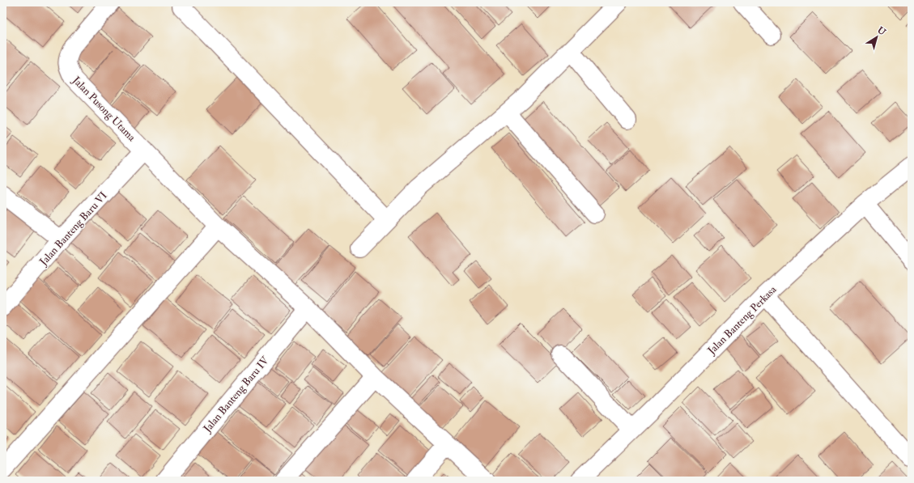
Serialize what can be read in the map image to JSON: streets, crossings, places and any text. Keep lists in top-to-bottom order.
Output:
{
  "streets": {
    "street": [
      "Jalan Pusong Utama",
      "Jalan Banteng Baru VI",
      "Jalan Banteng Perkasa",
      "Jalan Banteng Baru IV"
    ]
  },
  "crossings": [
    ["Jalan Pusong Utama", "Jalan Banteng Baru VI"],
    ["Jalan Pusong Utama", "Jalan Banteng Baru IV"]
  ],
  "north": "top right"
}
